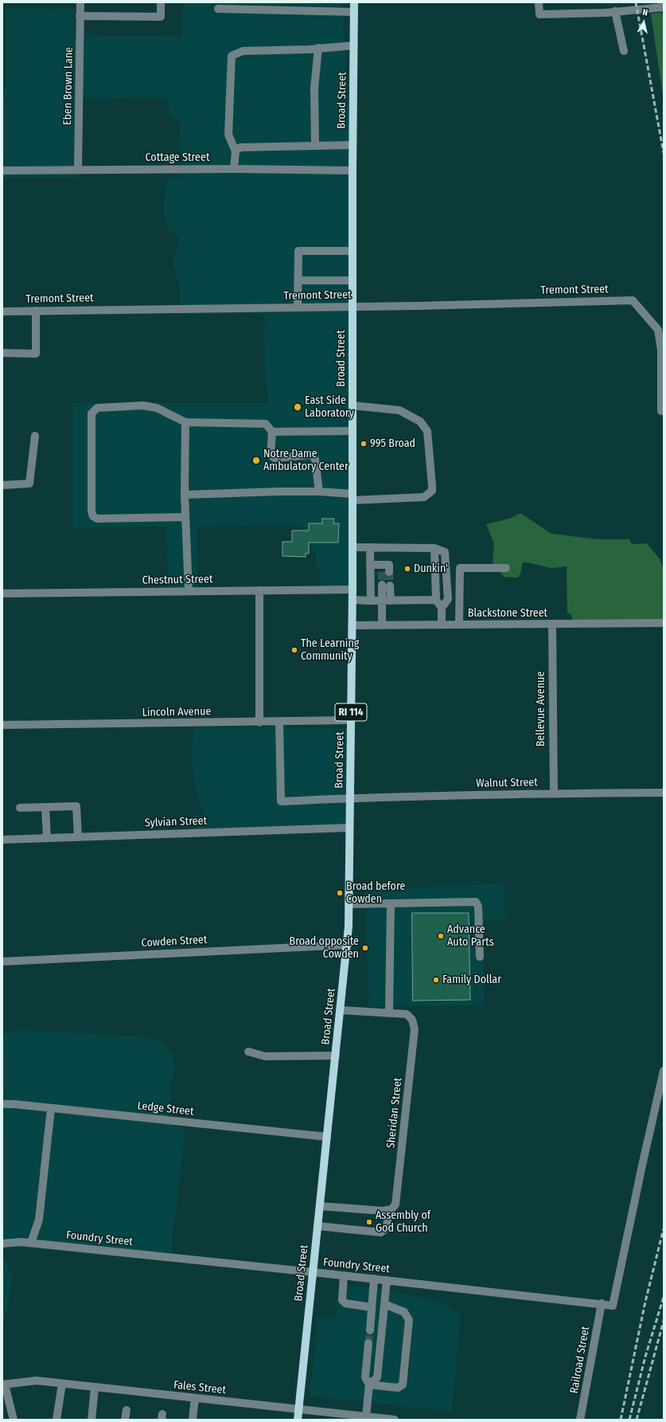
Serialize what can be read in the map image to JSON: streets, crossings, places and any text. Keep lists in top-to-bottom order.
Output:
{
  "streets": {
    "main road": ["Broad Street", "RI 114"],
    "street": [
      "Eben Brown Lane",
      "Cottage Street",
      "Tremont Street",
      "Chestnut Street",
      "Blackstone Street",
      "Bellevue Avenue",
      "Lincoln Avenue",
      "Walnut Street",
      "Sylvian Street",
      "Cowden Street",
      "Ledge Street",
      "Sheridan Street",
      "Foundry Street",
      "Railroad Street",
      "Fales Street"
    ]
  },
  "crossings": [
    ["Eben Brown Lane", "Cottage Street"],
    ["Broad Street", "Cottage Street"],
    ["Broad Street", "Tremont Street"],
    ["Broad Street", "Chestnut Street"],
    ["Broad Street", "Blackstone Street"],
    ["Broad Street", "Lincoln Avenue"],
    ["Broad Street", "Walnut Street"],
    ["Broad Street", "Sylvian Street"],
    ["Broad Street", "Cowden Street"],
    ["Broad Street", "Ledge Street"],
    ["Broad Street", "Sheridan Street"],
    ["Broad Street", "Foundry Street"],
    ["Broad Street", "Fales Street"],
    ["Blackstone Street", "Bellevue Avenue"],
    ["Bellevue Avenue", "Walnut Street"],
    ["Lincoln Avenue", "Walnut Street"],
    ["Foundry Street", "Railroad Street"]
  ],
  "places": [
    "East Side Laboratory",
    "995 Broad",
    "Notre Dame Ambulatory Center",
    "Dunkin'",
    "The Learning Community",
    "Broad before Cowden",
    "Advance Auto Parts",
    "Broad opposite Cowden",
    "Family Dollar",
    "Assembly of God Church"
  ],
  "north": "top"
}
